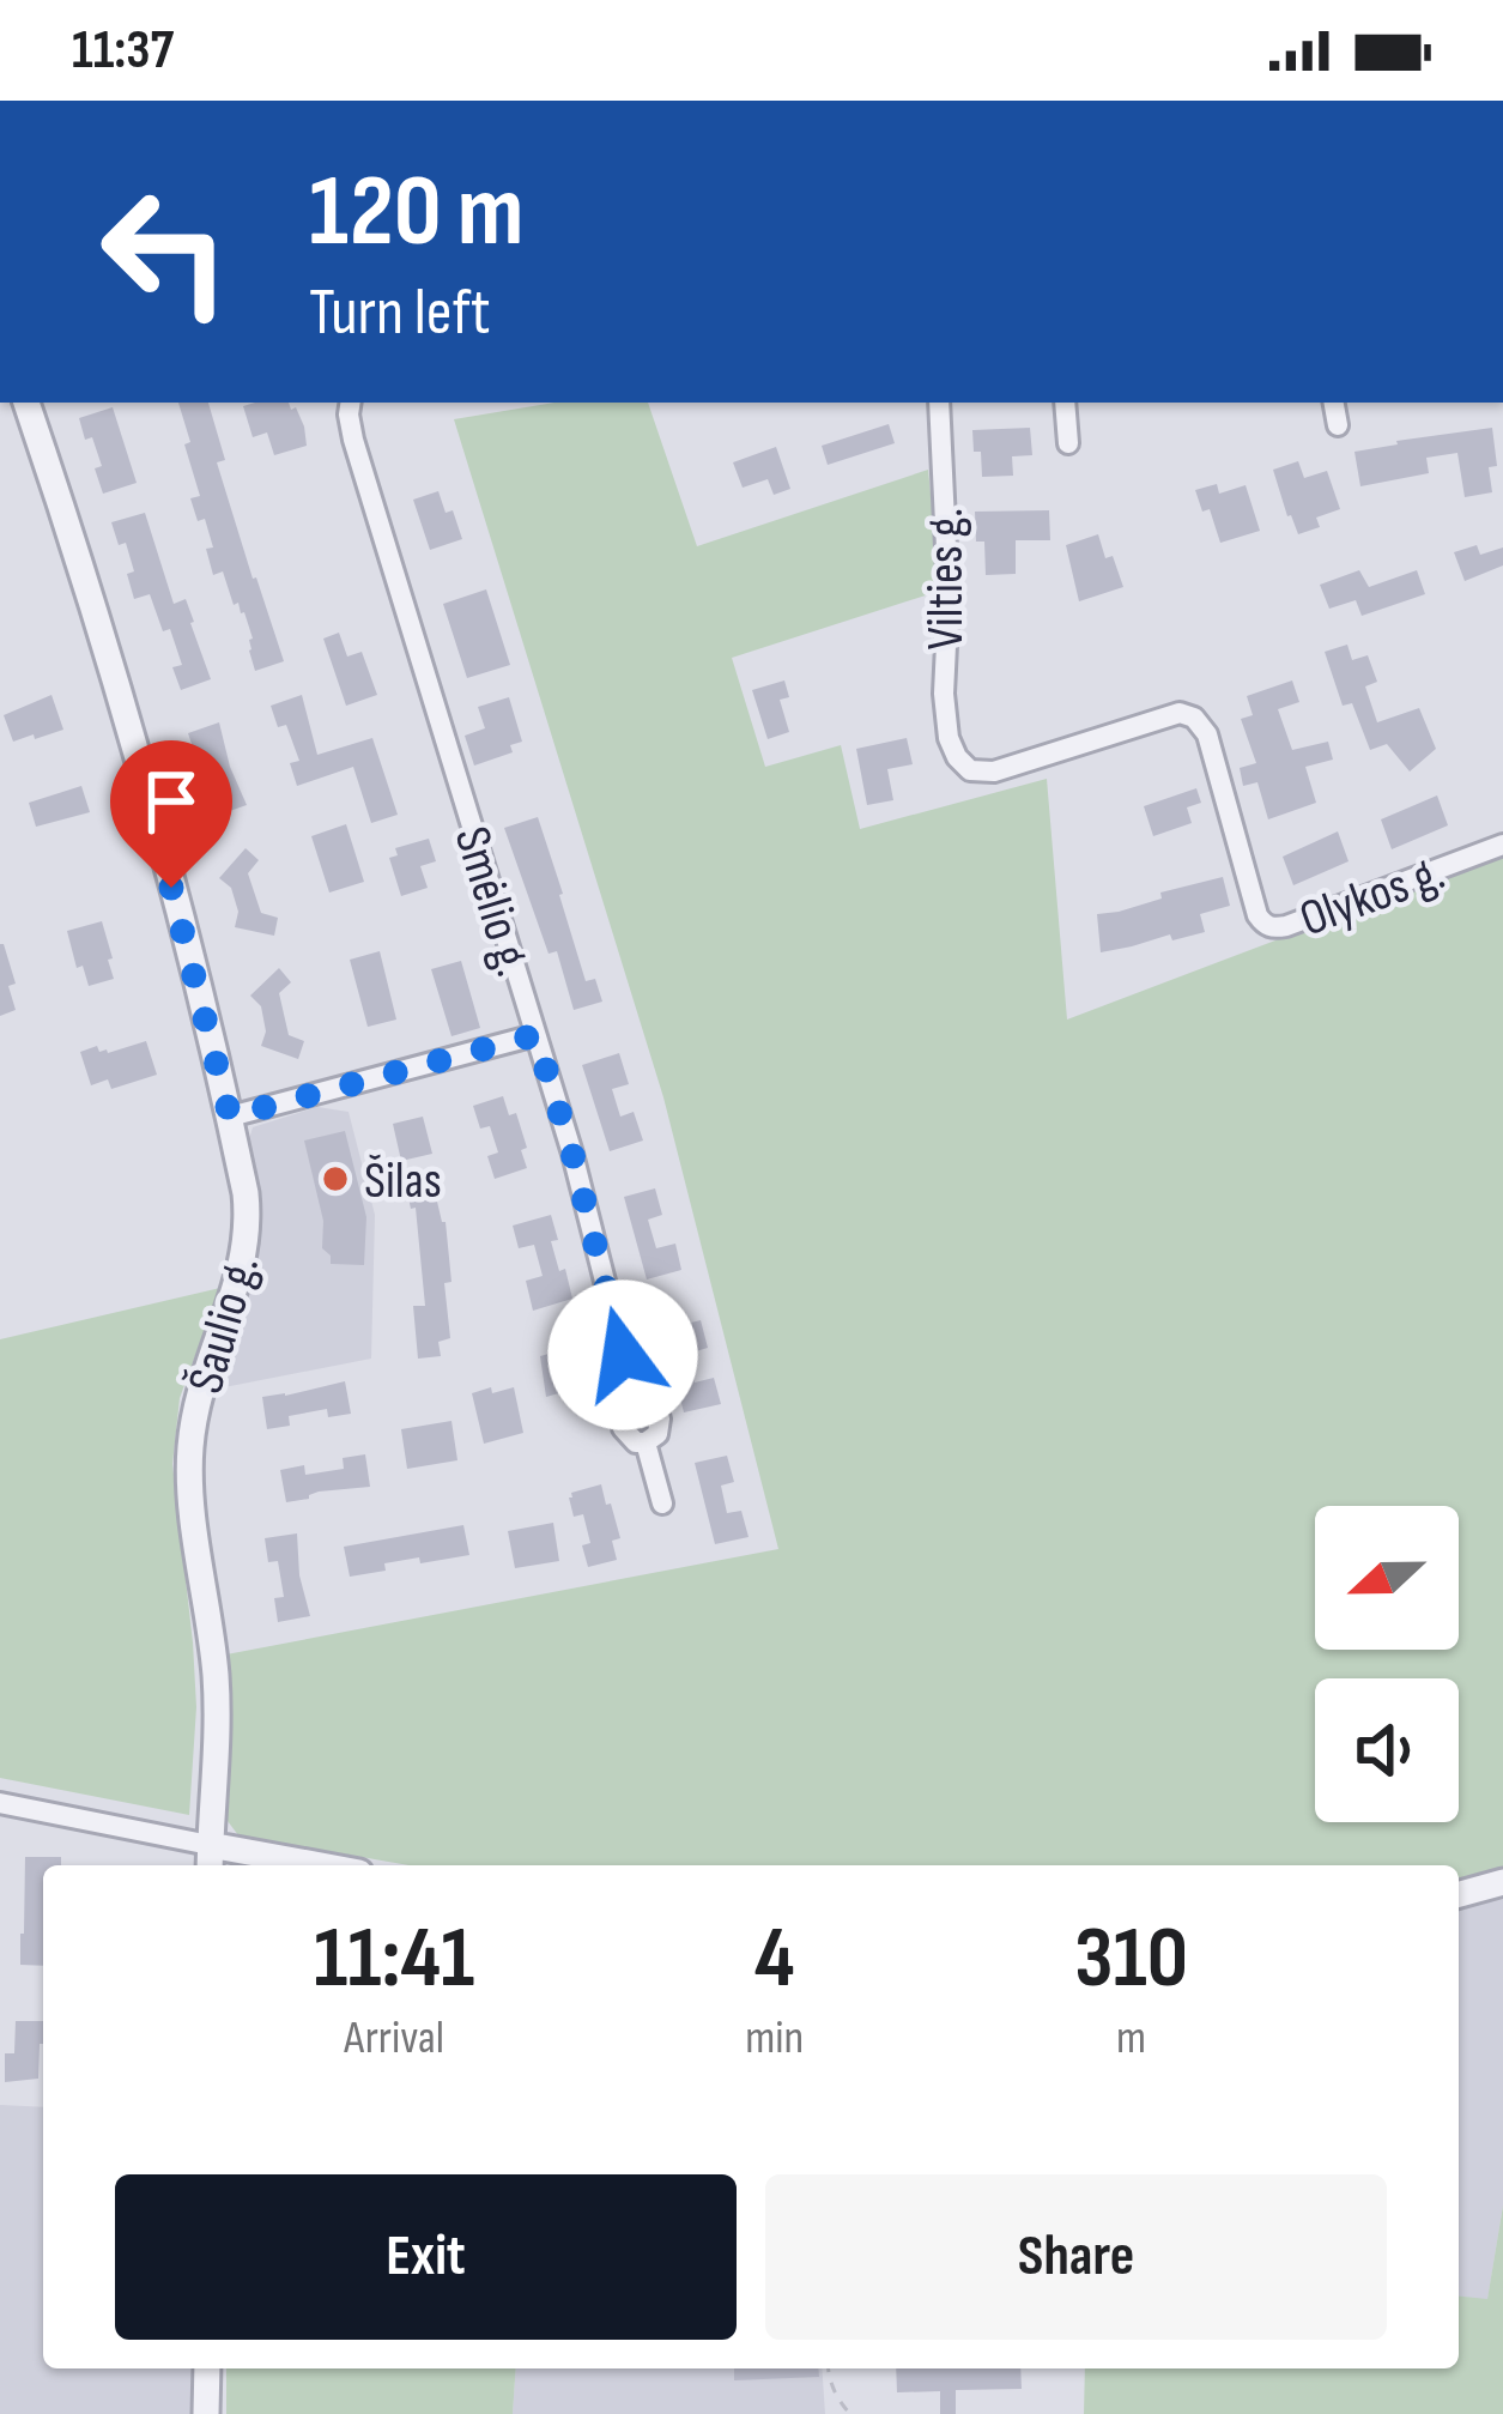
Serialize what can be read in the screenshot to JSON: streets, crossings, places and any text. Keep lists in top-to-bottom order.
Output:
{
  "streets": {
    "street": [
      "Vilties g.",
      "Olykos g.",
      "Smėlio g.",
      "Šaulio g."
    ]
  },
  "crossings": [
    ["Vilties g.", "Olykos g."]
  ],
  "places": ["Šilas"],
  "north": "left",
  "page": {
    "status": "11:37",
    "turn": ["120 m", "Turn left"],
    "eta": [
      "11:41",
      "Arrival",
      "4",
      "min",
      "310",
      "m"
    ],
    "buttons": ["Exit", "Share"]
  }
}
